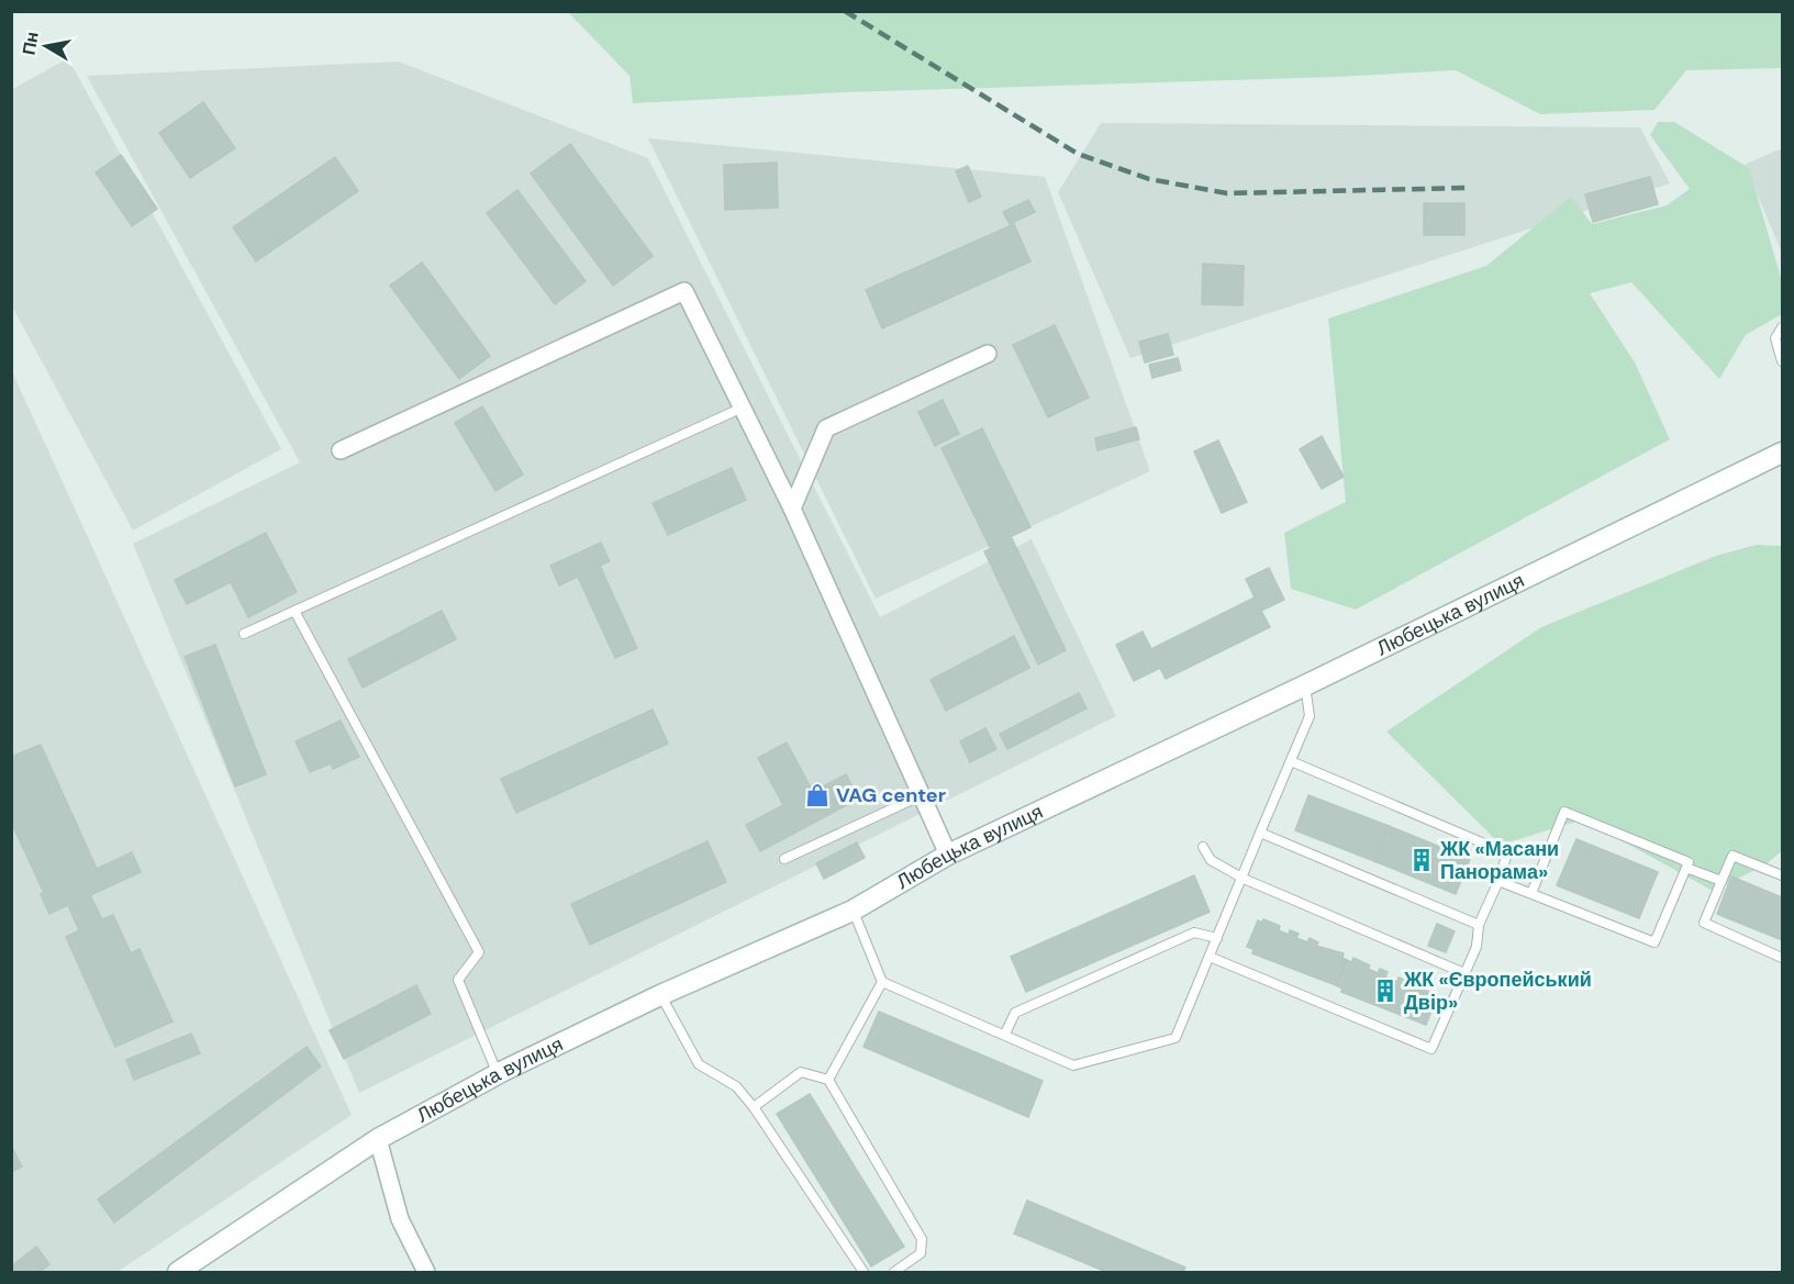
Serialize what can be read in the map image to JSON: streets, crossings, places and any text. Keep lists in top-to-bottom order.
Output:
{
  "streets": {
    "main road": ["Любецька вулиця"]
  },
  "places": {
    "shop": ["VAG center"],
    "building": ["ЖК «Масани Панорама»", "ЖК «Європейський Двір»"]
  },
  "north": "left"
}
